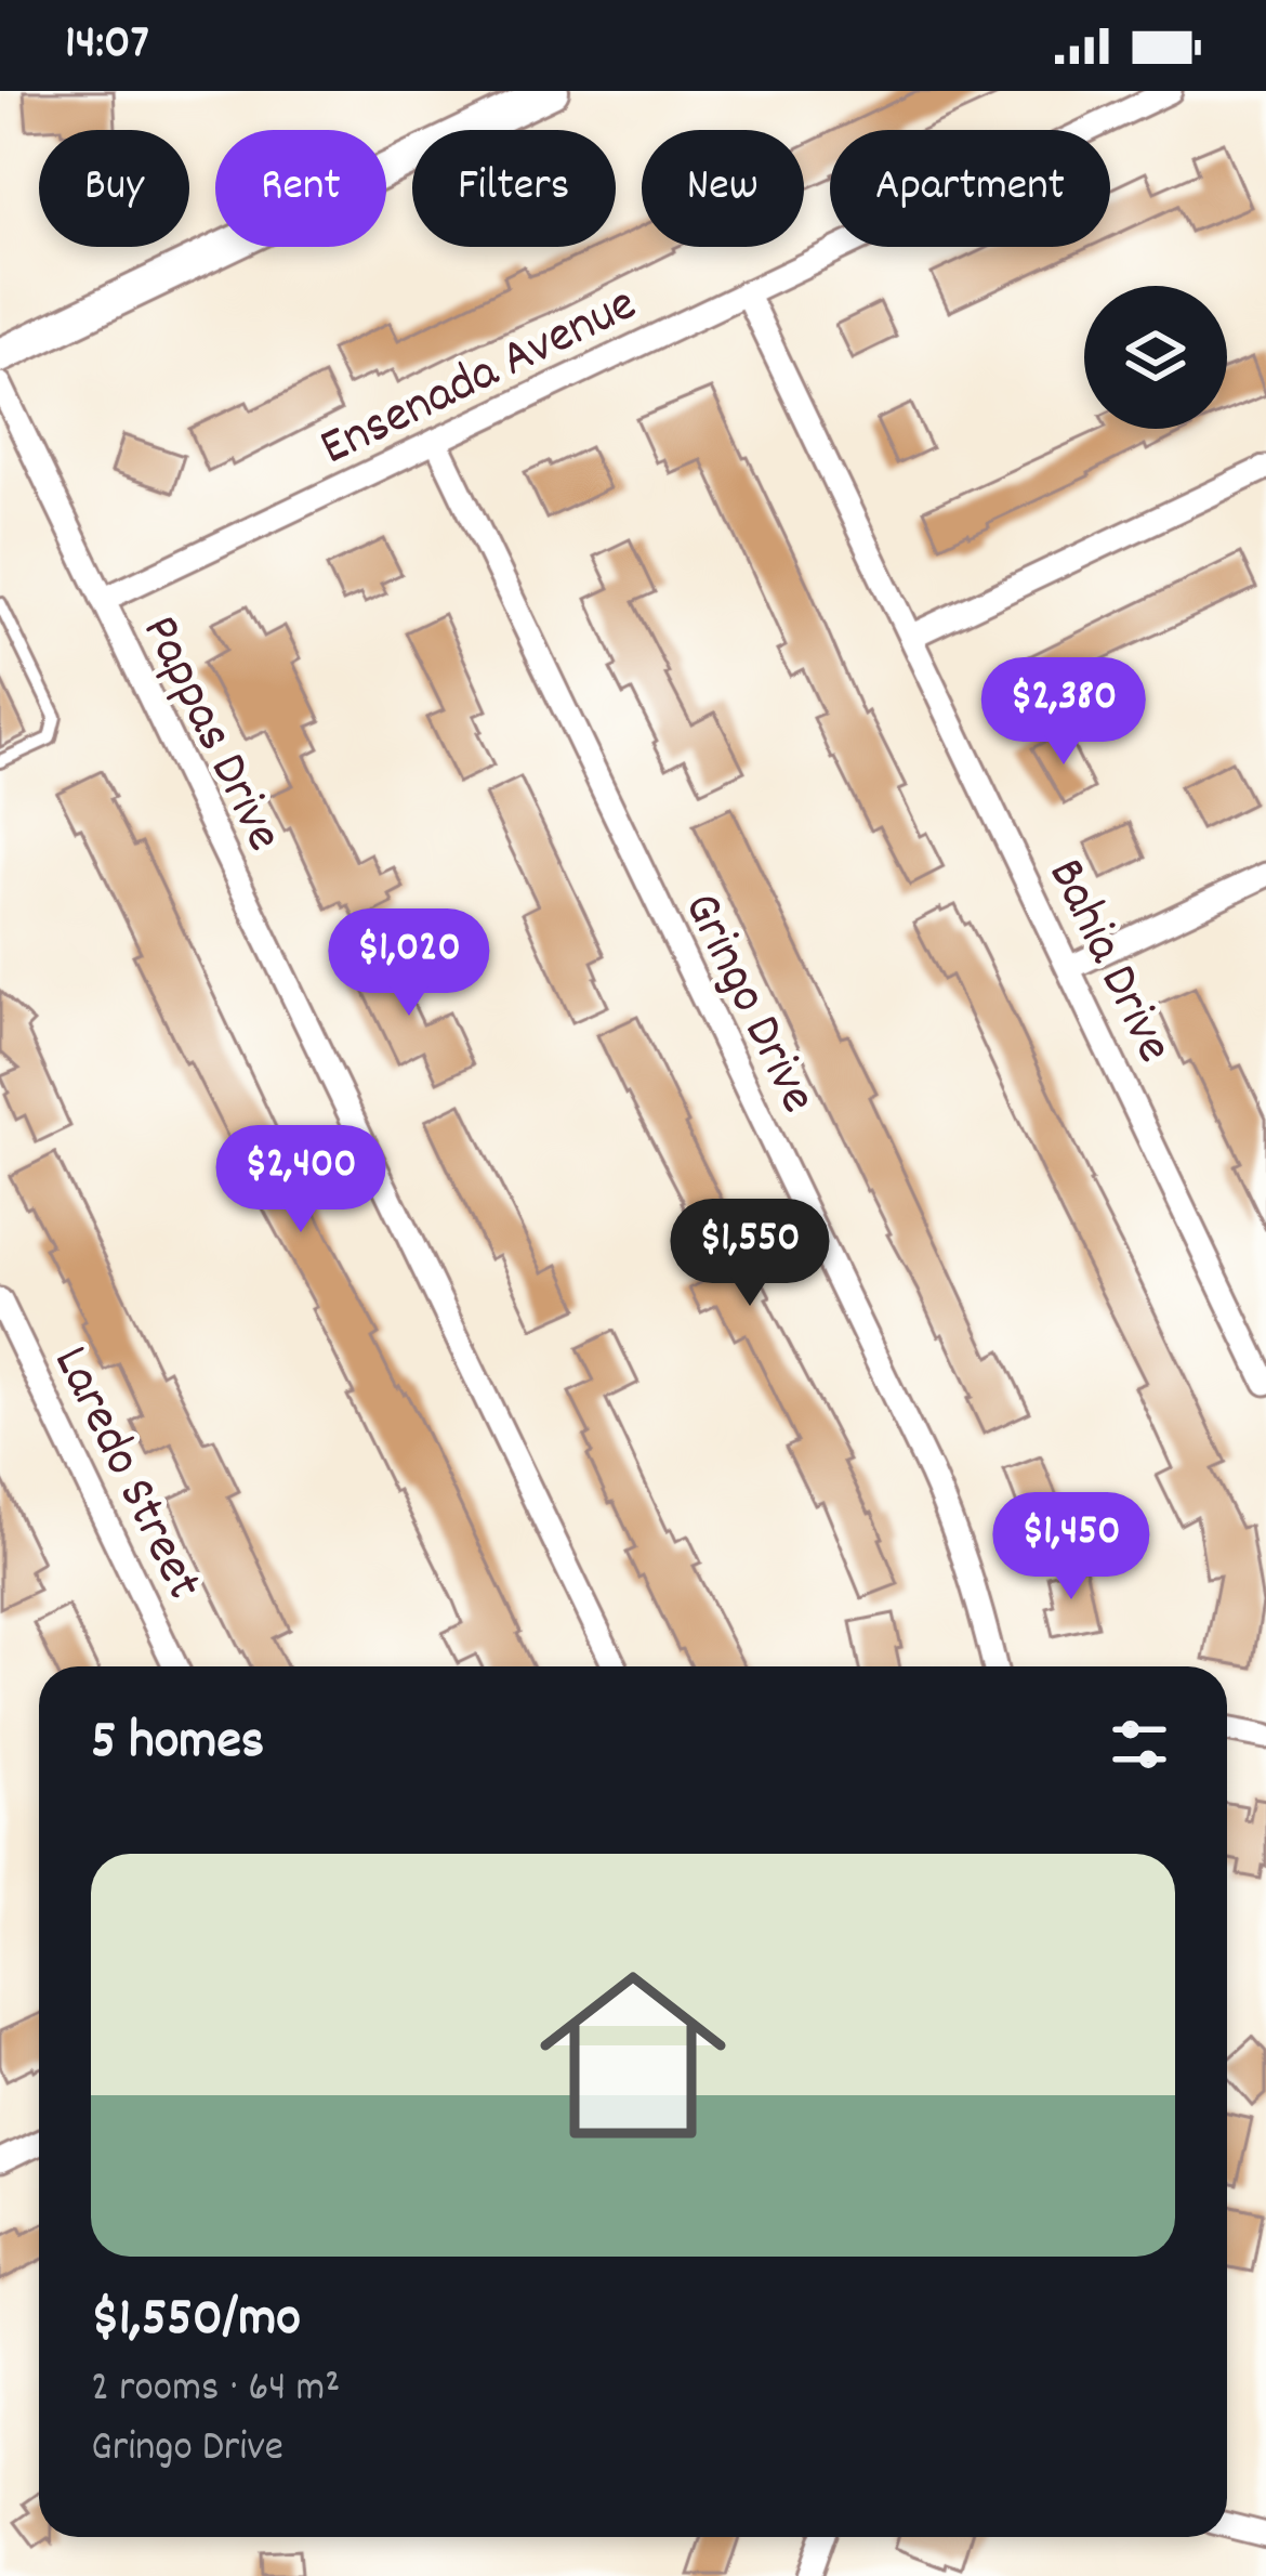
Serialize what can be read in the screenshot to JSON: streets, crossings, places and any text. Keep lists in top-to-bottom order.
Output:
{
  "streets": {
    "street": [
      "Ensenada Avenue",
      "Pappas Drive",
      "Bahia Drive",
      "Gringo Drive",
      "Laredo Street"
    ]
  },
  "crossings": [
    ["Ensenada Avenue", "Pappas Drive"],
    ["Ensenada Avenue", "Bahia Drive"],
    ["Ensenada Avenue", "Gringo Drive"]
  ],
  "page": {
    "status": "14:07",
    "chip": [
      "Buy",
      "Rent",
      "Filters",
      "New",
      "Apartment"
    ],
    "price": [
      "$2,380",
      "$1,020",
      "$2,400",
      "$1,550",
      "$1,450"
    ],
    "heading": "5 homes",
    "list": [
      {
        "name": "$1,550/mo",
        "note": "2 rooms · 64 m² · Gringo Drive"
      }
    ]
  }
}
